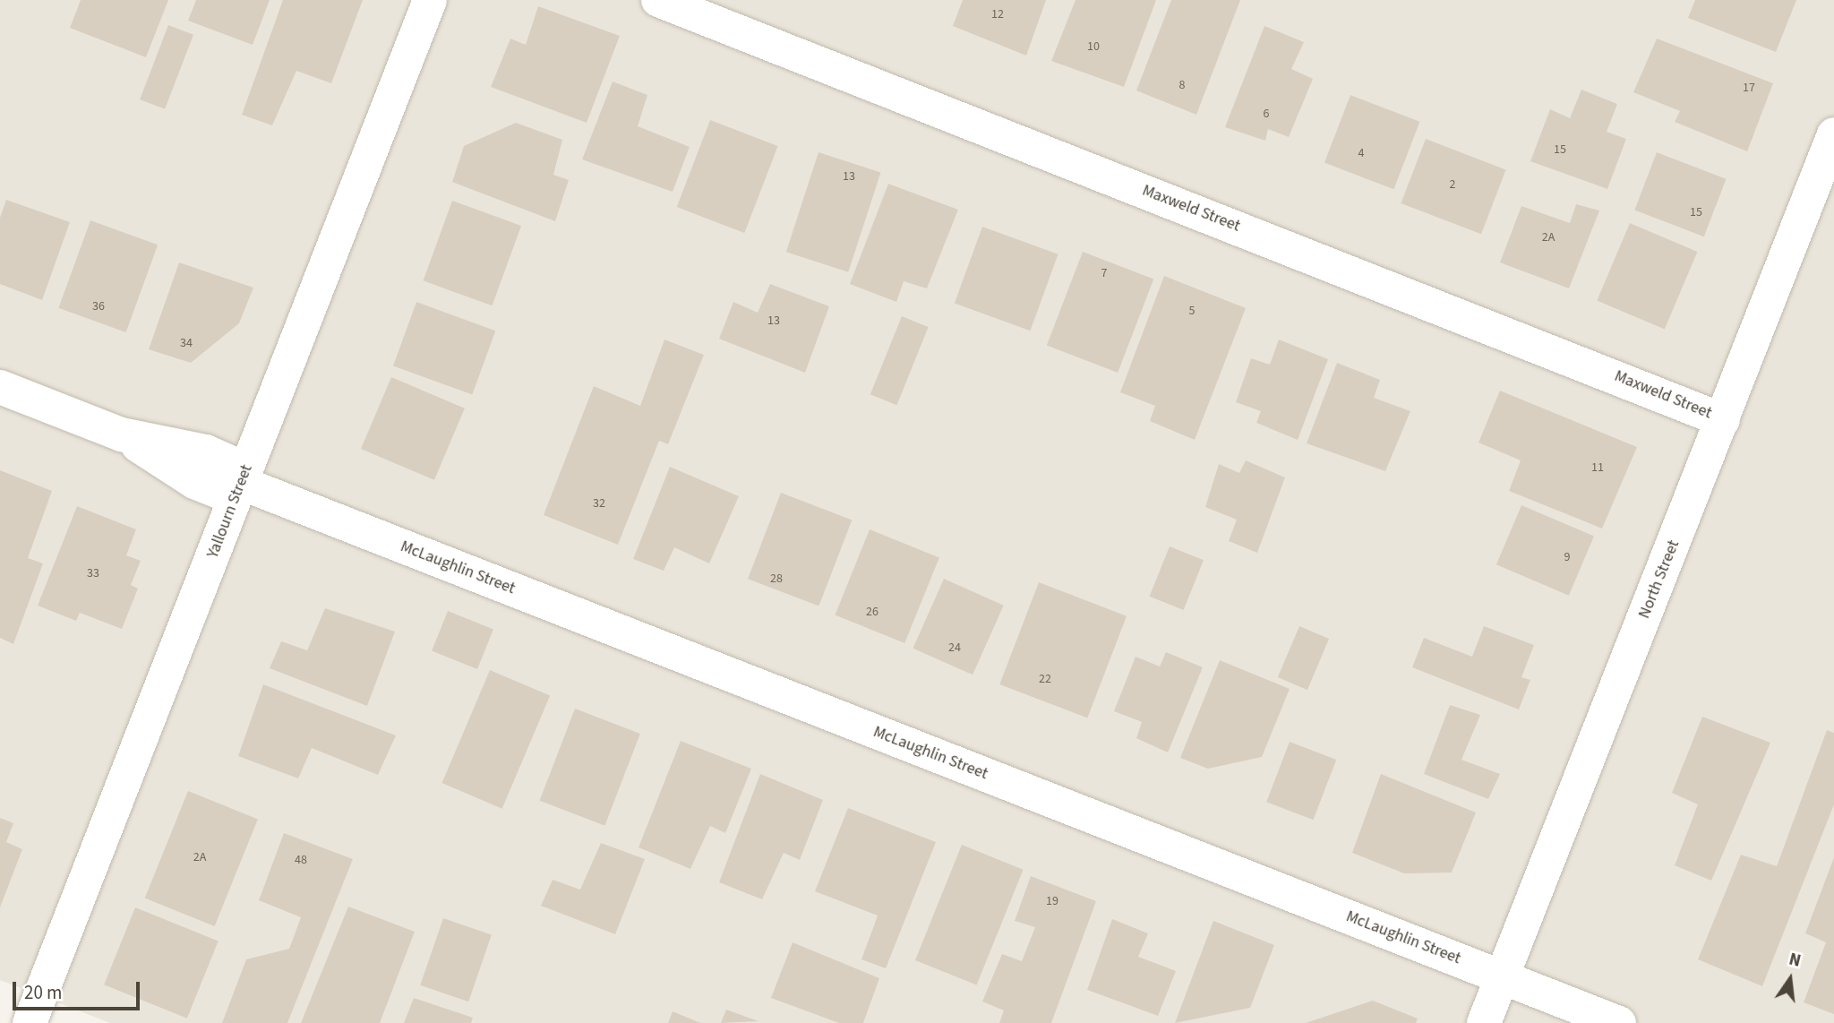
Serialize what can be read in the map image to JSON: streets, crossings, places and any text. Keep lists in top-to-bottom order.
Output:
{
  "streets": {
    "street": [
      "Maxweld Street",
      "Yallourn Street",
      "McLaughlin Street",
      "North Street"
    ]
  },
  "crossings": [
    ["Maxweld Street", "North Street"],
    ["Yallourn Street", "McLaughlin Street"],
    ["McLaughlin Street", "North Street"]
  ],
  "house_numbers": [
    "12",
    "10",
    "8",
    "17",
    "6",
    "15",
    "4",
    "13",
    "2",
    "15",
    "2A",
    "7",
    "36",
    "5",
    "13",
    "34",
    "11",
    "32",
    "9",
    "33",
    "28",
    "26",
    "24",
    "22",
    "2A",
    "48",
    "19"
  ],
  "scale_bar": "20 m",
  "north": "top"
}
